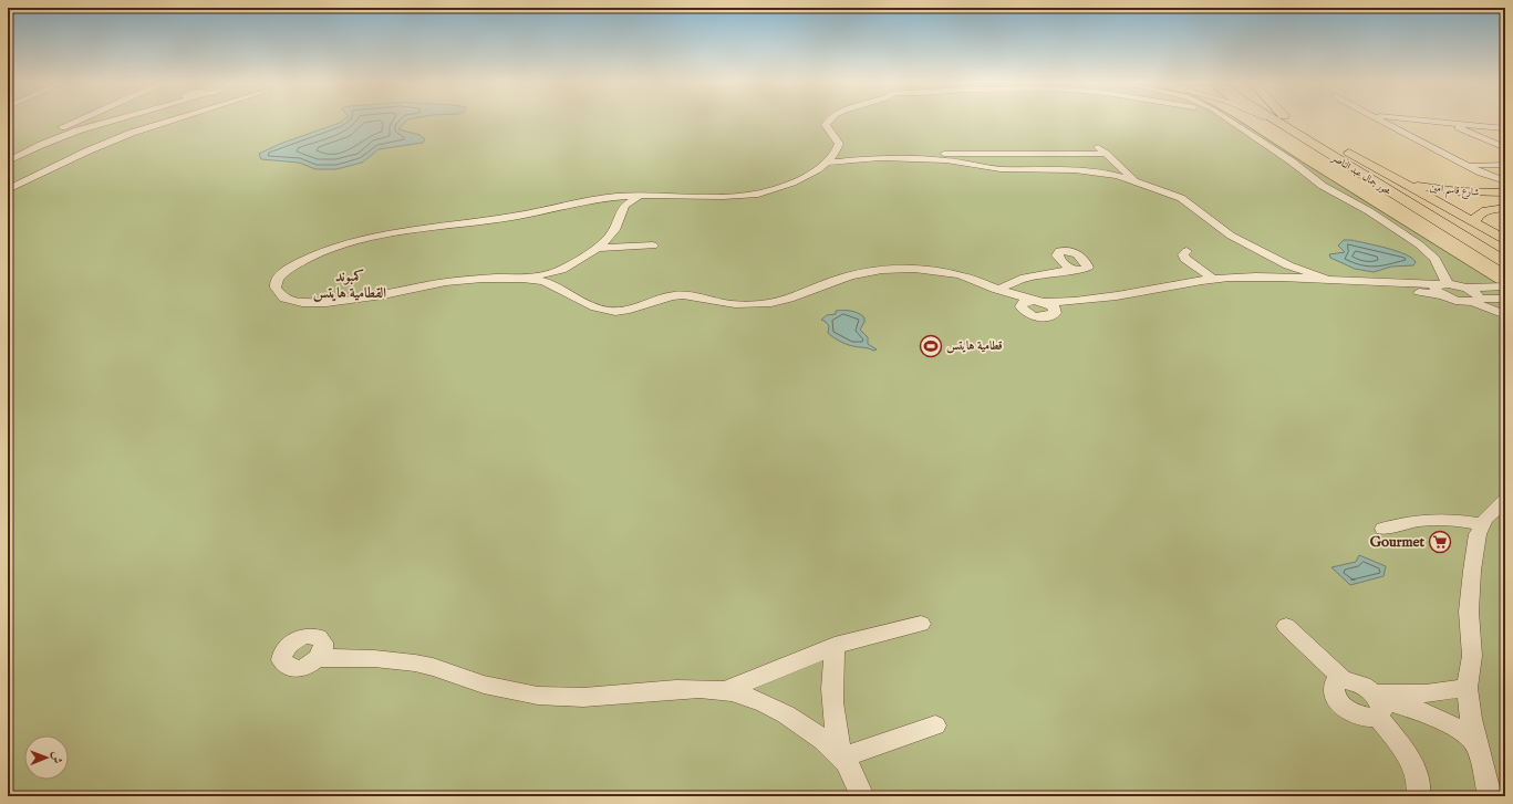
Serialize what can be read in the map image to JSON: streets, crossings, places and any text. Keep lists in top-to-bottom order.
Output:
{
  "streets": {
    "main road": ["محور جمال عبد الناصر", "شارع قاسم امين"]
  },
  "crossings": [
    ["محور جمال عبد الناصر", "شارع قاسم امين"]
  ],
  "districts": ["كمبوند القطامية هايتس"],
  "places": {
    "sports": ["قطامية هايتس"],
    "supermarket": ["Gourmet"]
  },
  "north": "right"
}
